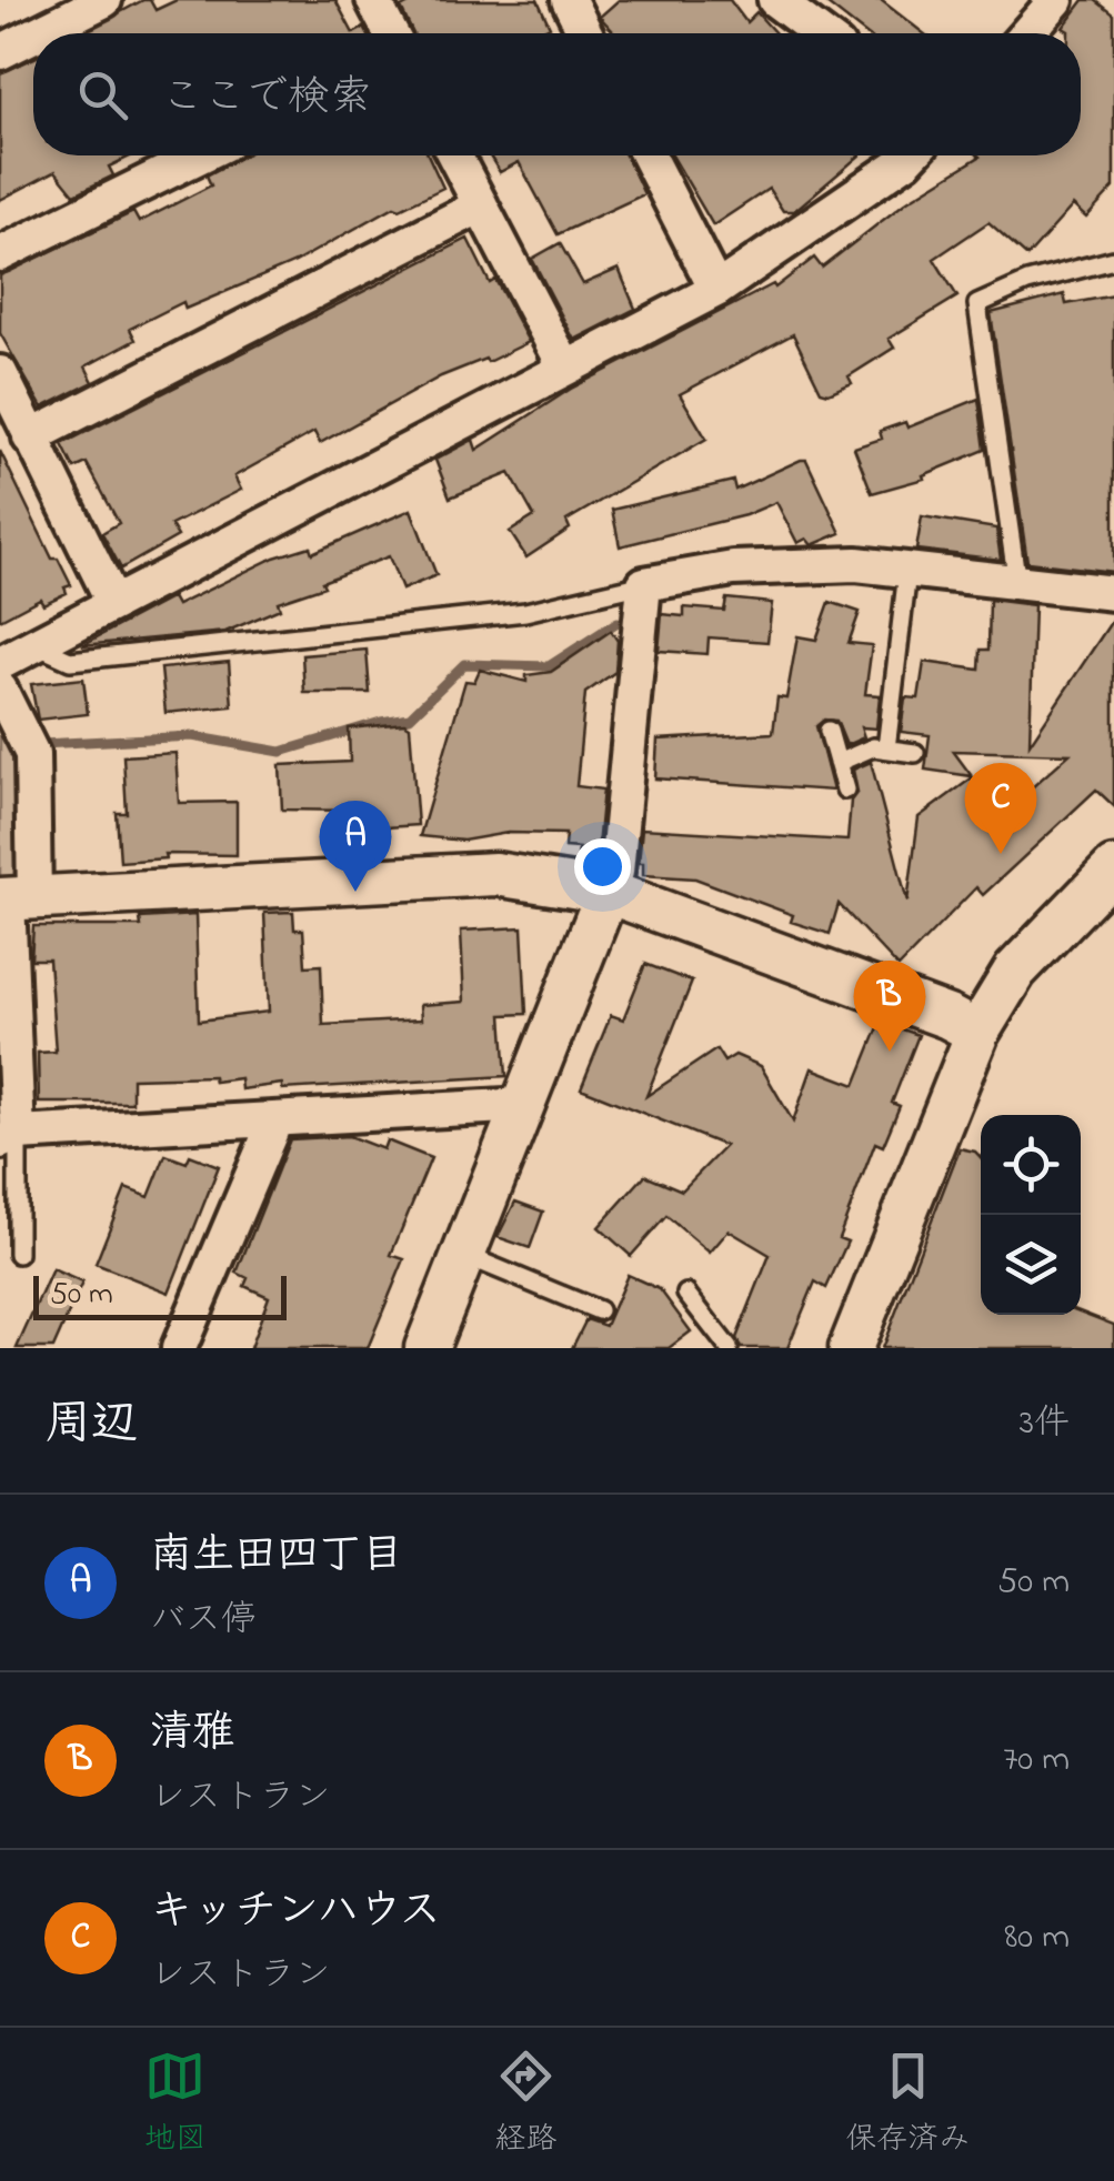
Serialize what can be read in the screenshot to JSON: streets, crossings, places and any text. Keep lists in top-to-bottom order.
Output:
{
  "scale_bar": "50 m",
  "page": {
    "search": "ここで検索",
    "pins": ["C", "A", "B"],
    "scale": "50 m",
    "heading": ["周辺", "3件"],
    "list": [
      {
        "mark": "A",
        "name": "南生田四丁目",
        "note": "バス停",
        "value": "50 m"
      },
      {
        "mark": "B",
        "name": "清雅",
        "note": "レストラン",
        "value": "70 m"
      },
      {
        "mark": "C",
        "name": "キッチンハウス",
        "note": "レストラン",
        "value": "80 m"
      }
    ],
    "nav": ["地図", "経路", "保存済み"]
  }
}
